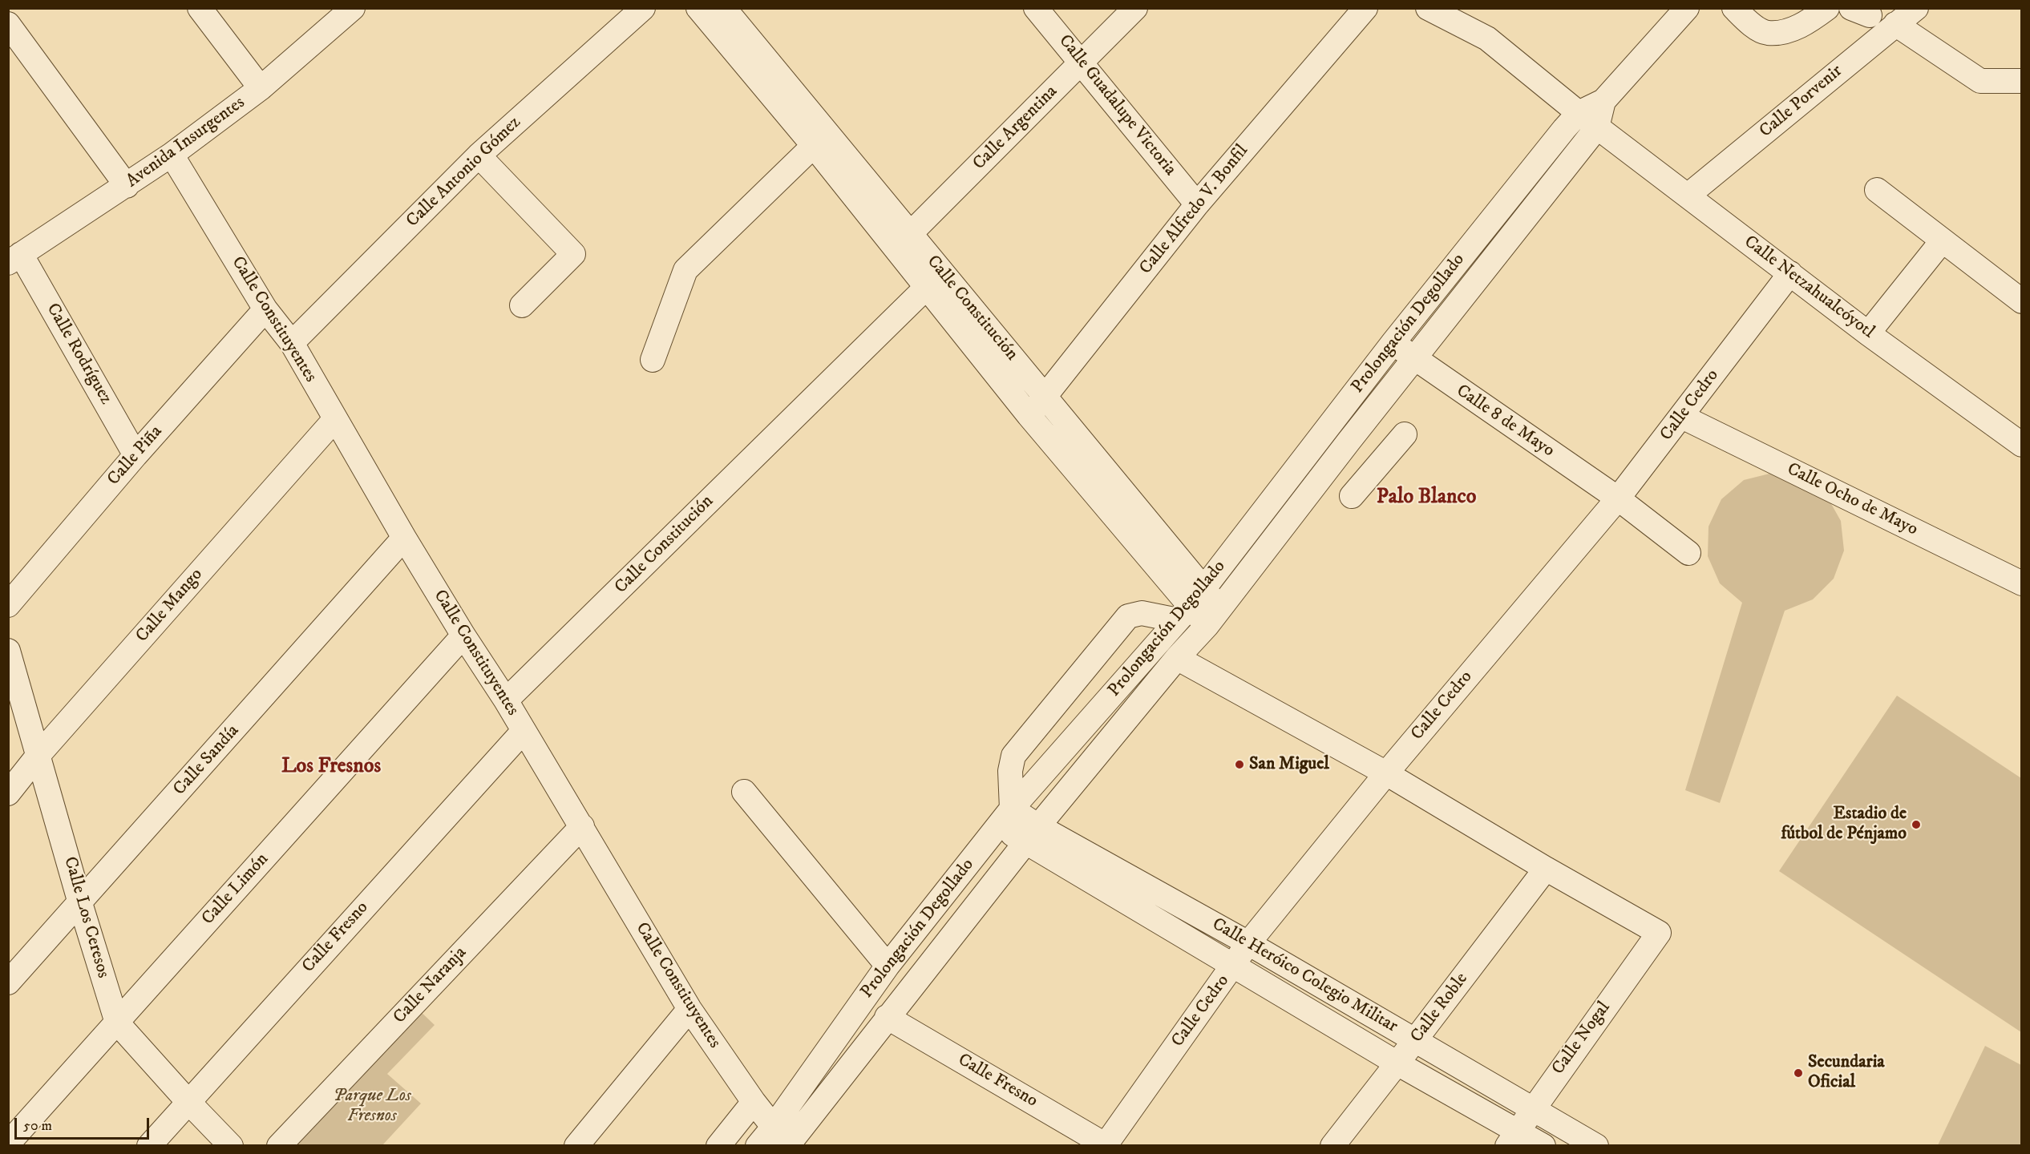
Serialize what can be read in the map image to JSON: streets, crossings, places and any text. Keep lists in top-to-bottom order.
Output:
{
  "streets": {
    "street": [
      "Calle Porvenir",
      "Calle Guadalupe Victoria",
      "Calle Argentina",
      "Avenida Insurgentes",
      "Calle Antonio Gómez",
      "Calle Alfredo V. Bonfil",
      "Calle Netzahualcóyotl",
      "Calle Constitución",
      "Calle Constituyentes",
      "Prolongación Degollado",
      "Calle Rodríguez",
      "Calle Cedro",
      "Calle 8 de Mayo",
      "Calle Piña",
      "Calle Ocho de Mayo",
      "Calle Mango",
      "Calle Sandía",
      "Calle Limón",
      "Calle Los Ceresos",
      "Calle Fresno",
      "Calle Heróico Colegio Militar",
      "Calle Naranja",
      "Calle Roble",
      "Calle Nogal"
    ]
  },
  "crossings": [
    ["Calle Porvenir", "Calle Netzahualcóyotl"],
    ["Calle Guadalupe Victoria", "Calle Argentina"],
    ["Calle Guadalupe Victoria", "Calle Alfredo V. Bonfil"],
    ["Calle Argentina", "Calle Constitución"],
    ["Avenida Insurgentes", "Calle Constituyentes"],
    ["Avenida Insurgentes", "Calle Rodríguez"],
    ["Calle Antonio Gómez", "Calle Constituyentes"],
    ["Calle Alfredo V. Bonfil", "Calle Constitución"],
    ["Calle Netzahualcóyotl", "Prolongación Degollado"],
    ["Calle Netzahualcóyotl", "Calle Cedro"],
    ["Calle Constitución", "Calle Constituyentes"],
    ["Calle Constitución", "Prolongación Degollado"],
    ["Calle Constituyentes", "Prolongación Degollado"],
    ["Calle Constituyentes", "Calle Piña"],
    ["Calle Constituyentes", "Calle Mango"],
    ["Calle Constituyentes", "Calle Sandía"],
    ["Calle Constituyentes", "Calle Limón"],
    ["Calle Constituyentes", "Calle Fresno"],
    ["Calle Constituyentes", "Calle Naranja"],
    ["Prolongación Degollado", "Calle 8 de Mayo"],
    ["Prolongación Degollado", "Calle Fresno"],
    ["Prolongación Degollado", "Calle Heróico Colegio Militar"],
    ["Calle Rodríguez", "Calle Piña"],
    ["Calle Cedro", "Calle 8 de Mayo"],
    ["Calle Cedro", "Calle Ocho de Mayo"],
    ["Calle Cedro", "Calle Fresno"],
    ["Calle Cedro", "Calle Heróico Colegio Militar"],
    ["Calle Mango", "Calle Los Ceresos"],
    ["Calle Sandía", "Calle Los Ceresos"],
    ["Calle Limón", "Calle Los Ceresos"],
    ["Calle Los Ceresos", "Calle Fresno"],
    ["Calle Heróico Colegio Militar", "Calle Roble"],
    ["Calle Heróico Colegio Militar", "Calle Nogal"],
    ["Calle Roble", "Calle Nogal"]
  ],
  "districts": ["Palo Blanco", "Los Fresnos"],
  "parks": ["Parque Los Fresnos"],
  "places": ["San Miguel", "Estadio de fútbol de Pénjamo", "Secundaria Oficial"],
  "scale_bar": "50 m"
}
